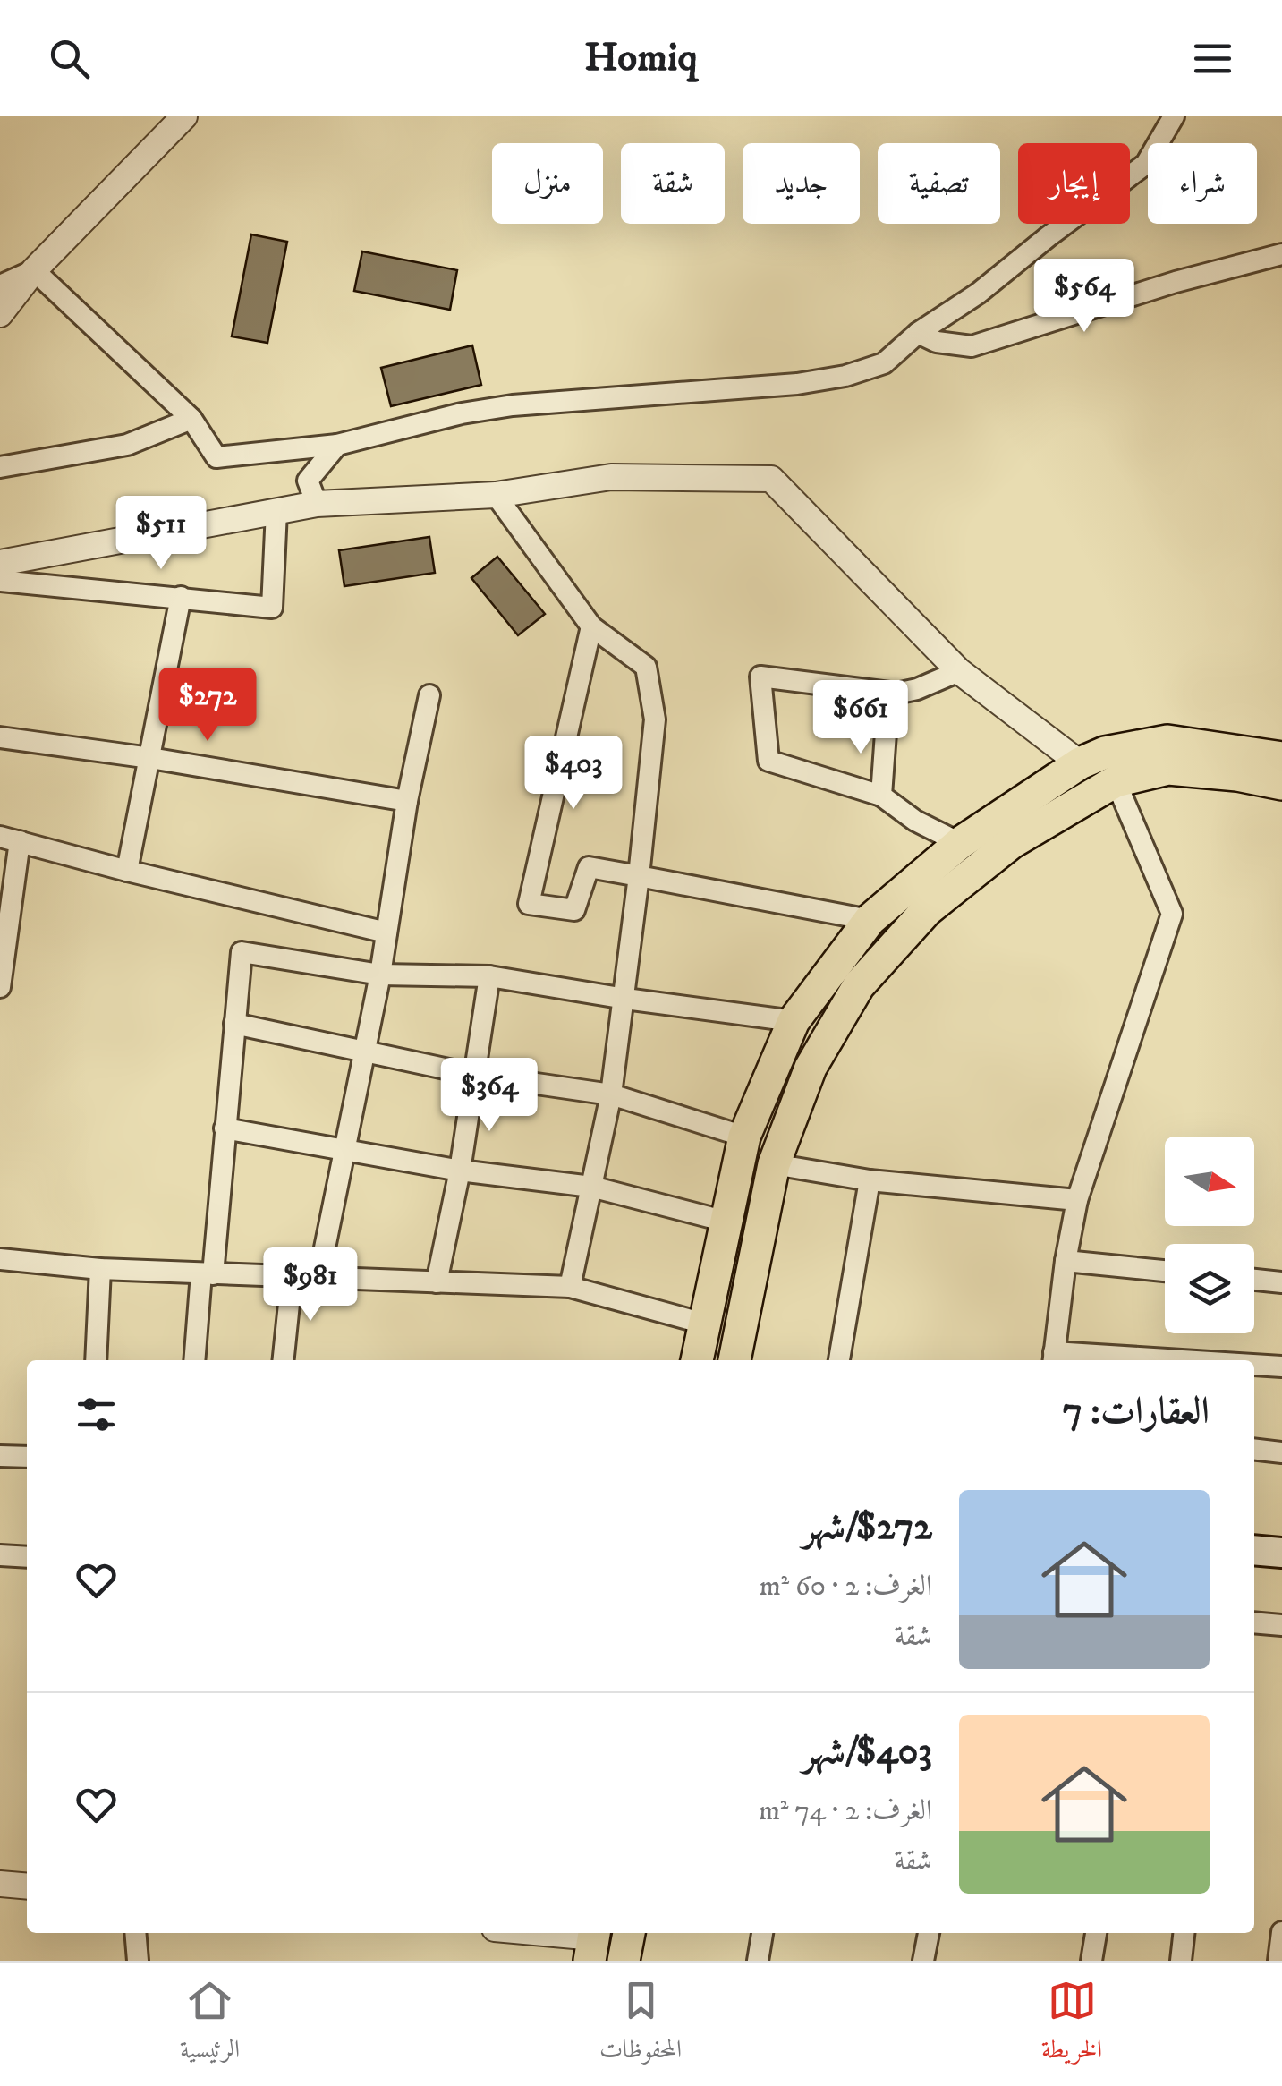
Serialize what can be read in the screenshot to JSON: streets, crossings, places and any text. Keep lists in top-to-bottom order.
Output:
{
  "north": "right",
  "page": {
    "header": "Homiq",
    "chip": [
      "شراء",
      "إيجار",
      "تصفية",
      "جديد",
      "شقة",
      "منزل"
    ],
    "price": [
      "$564",
      "$511",
      "$272",
      "$661",
      "$403",
      "$364",
      "$981"
    ],
    "heading": "العقارات: 7",
    "list": [
      {
        "name": "$272/شهر",
        "note": "الغرف: 2 · 60 m² · شقة"
      },
      {
        "name": "$403/شهر",
        "note": "الغرف: 2 · 74 m² · شقة"
      }
    ],
    "tabs": ["الخريطة", "المحفوظات", "الرئيسية"]
  }
}
